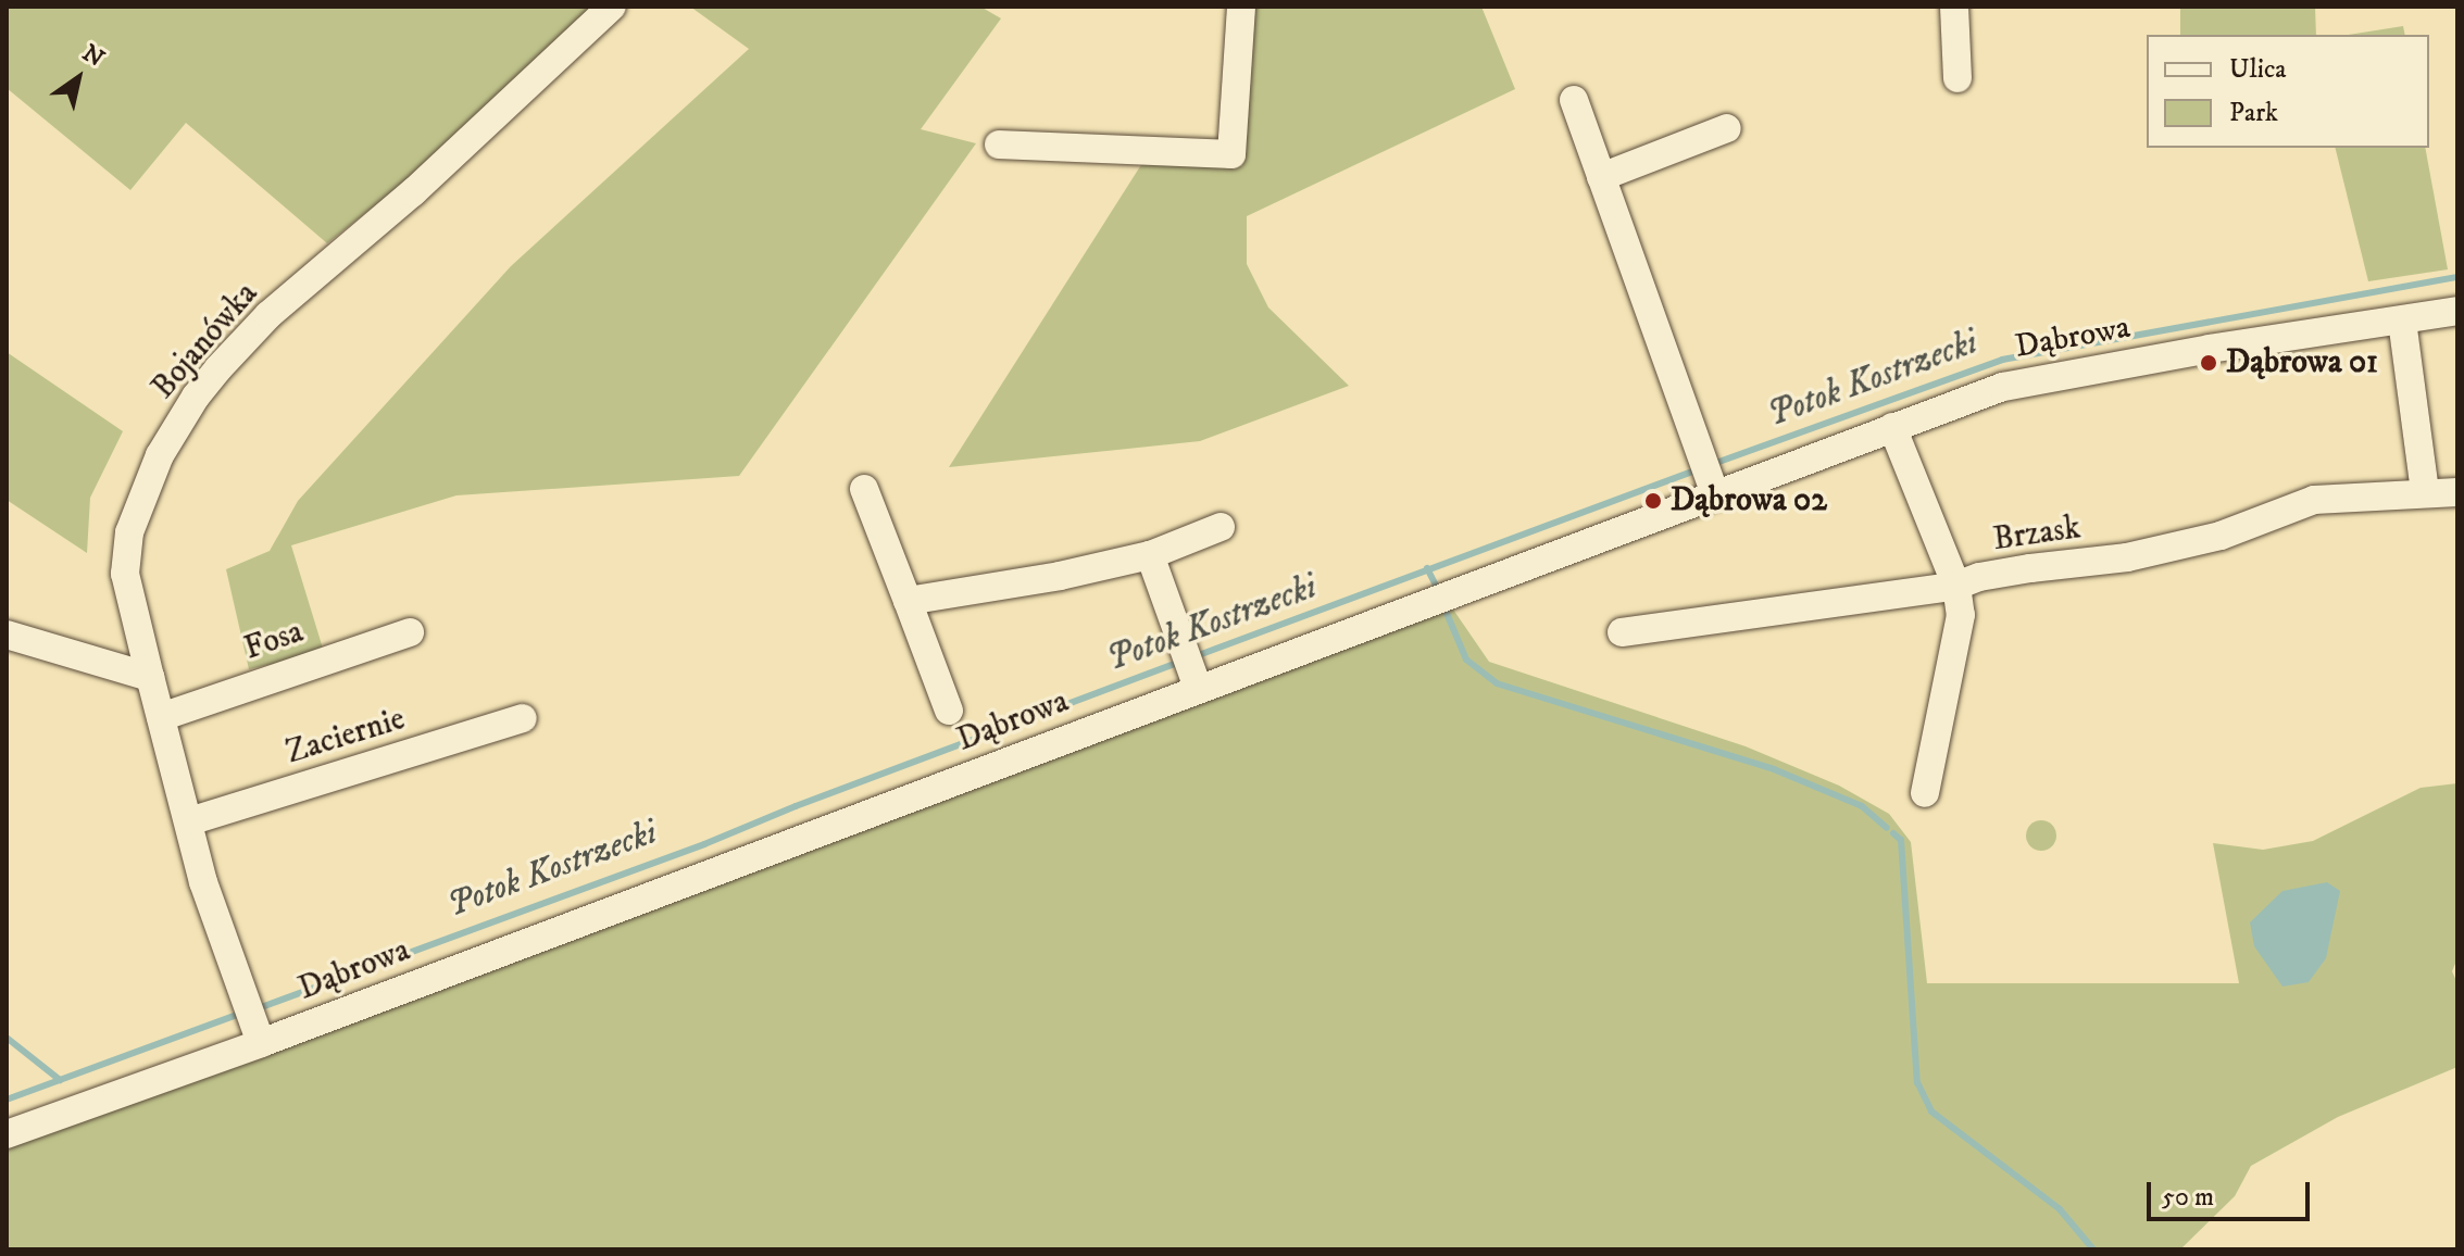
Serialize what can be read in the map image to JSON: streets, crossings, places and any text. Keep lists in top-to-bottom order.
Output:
{
  "streets": {
    "street": [
      "Dąbrowa",
      "Bojanówka",
      "Brzask",
      "Fosa",
      "Zaciernie"
    ]
  },
  "crossings": [
    ["Dąbrowa", "Bojanówka"],
    ["Bojanówka", "Fosa"],
    ["Bojanówka", "Zaciernie"]
  ],
  "water": ["Potok Kostrzecki"],
  "places": ["Dąbrowa 01", "Dąbrowa 02"],
  "legend": ["Ulica", "Park"],
  "scale_bar": "50 m",
  "north": "top right"
}
